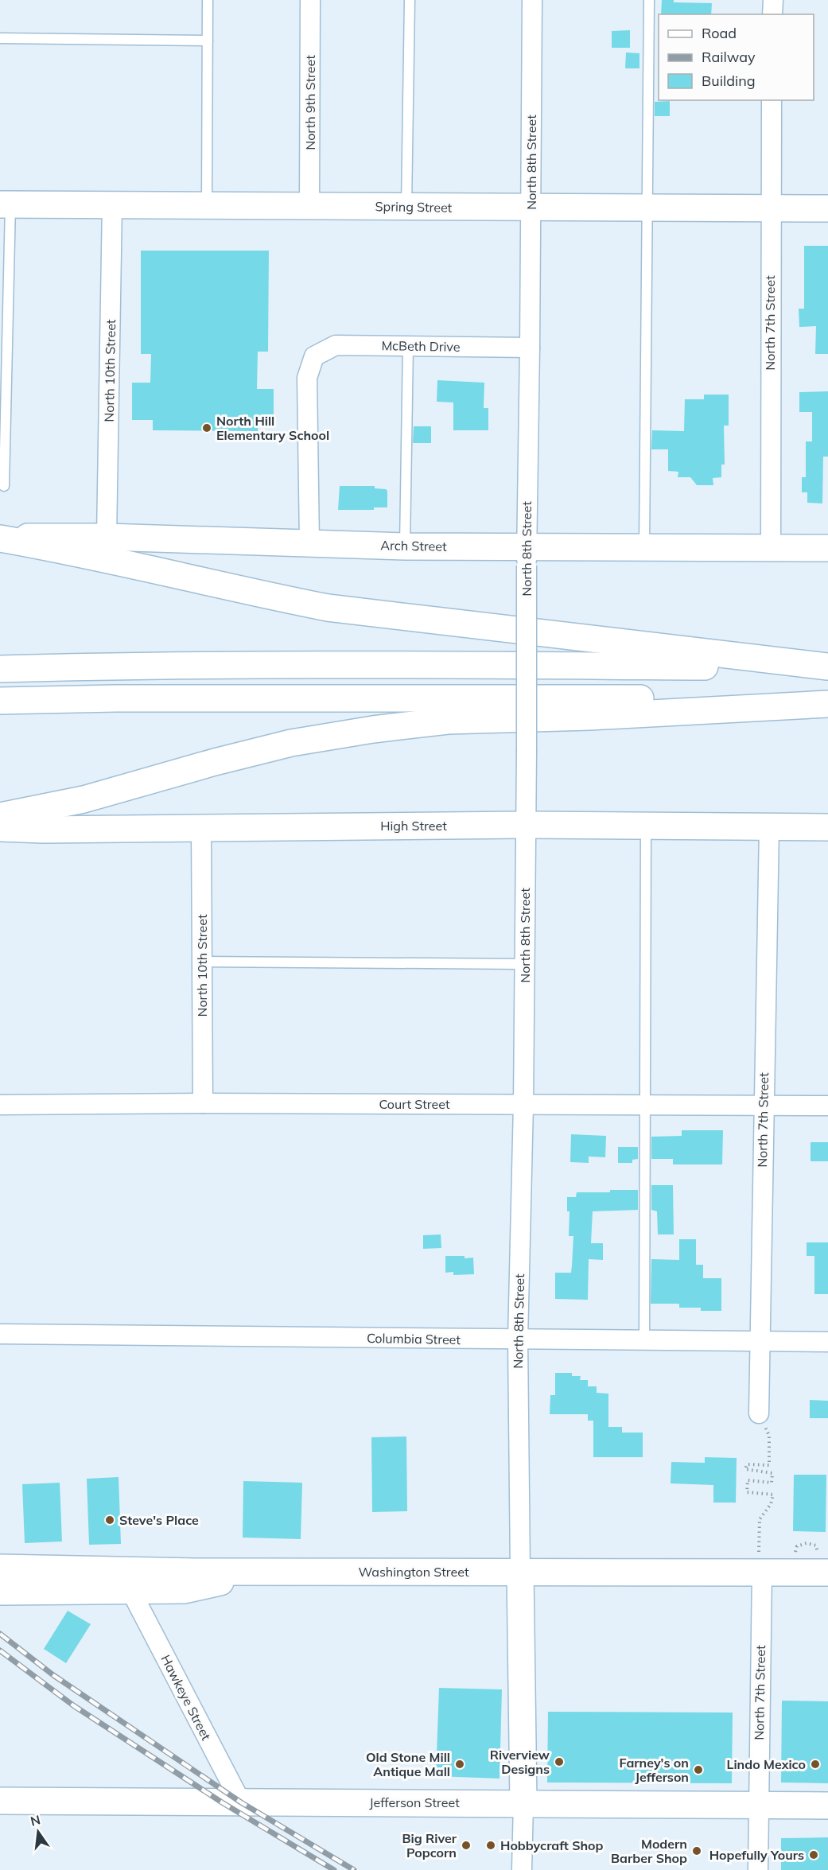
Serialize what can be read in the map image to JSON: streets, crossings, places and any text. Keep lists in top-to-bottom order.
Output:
{
  "streets": {
    "main road": [
      "North 8th Street",
      "Spring Street",
      "Arch Street",
      "High Street",
      "Washington Street",
      "Jefferson Street"
    ],
    "street": [
      "North 9th Street",
      "North 7th Street",
      "McBeth Drive",
      "North 10th Street",
      "Court Street",
      "Columbia Street",
      "Hawkeye Street"
    ]
  },
  "crossings": [
    ["North 9th Street", "Spring Street"],
    ["North 8th Street", "Spring Street"],
    ["North 8th Street", "McBeth Drive"],
    ["North 8th Street", "Arch Street"],
    ["North 8th Street", "High Street"],
    ["North 8th Street", "Court Street"],
    ["North 8th Street", "Columbia Street"],
    ["North 8th Street", "Washington Street"],
    ["North 8th Street", "Jefferson Street"],
    ["Spring Street", "North 7th Street"],
    ["Spring Street", "North 10th Street"],
    ["North 7th Street", "Arch Street"],
    ["North 7th Street", "High Street"],
    ["North 7th Street", "Court Street"],
    ["North 7th Street", "Columbia Street"],
    ["North 7th Street", "Washington Street"],
    ["North 7th Street", "Jefferson Street"],
    ["McBeth Drive", "Arch Street"],
    ["North 10th Street", "Arch Street"],
    ["North 10th Street", "High Street"],
    ["North 10th Street", "Court Street"],
    ["Hawkeye Street", "Jefferson Street"]
  ],
  "places": [
    "North Hill Elementary School",
    "Steve's Place",
    "Riverview Designs",
    "Old Stone Mill Antique Mall",
    "Lindo Mexico",
    "Farney's on Jefferson",
    "Big River Popcorn",
    "Hobbycraft Shop",
    "Modern Barber Shop",
    "Hopefully Yours"
  ],
  "legend": ["Road", "Railway", "Building"],
  "north": "top"
}
